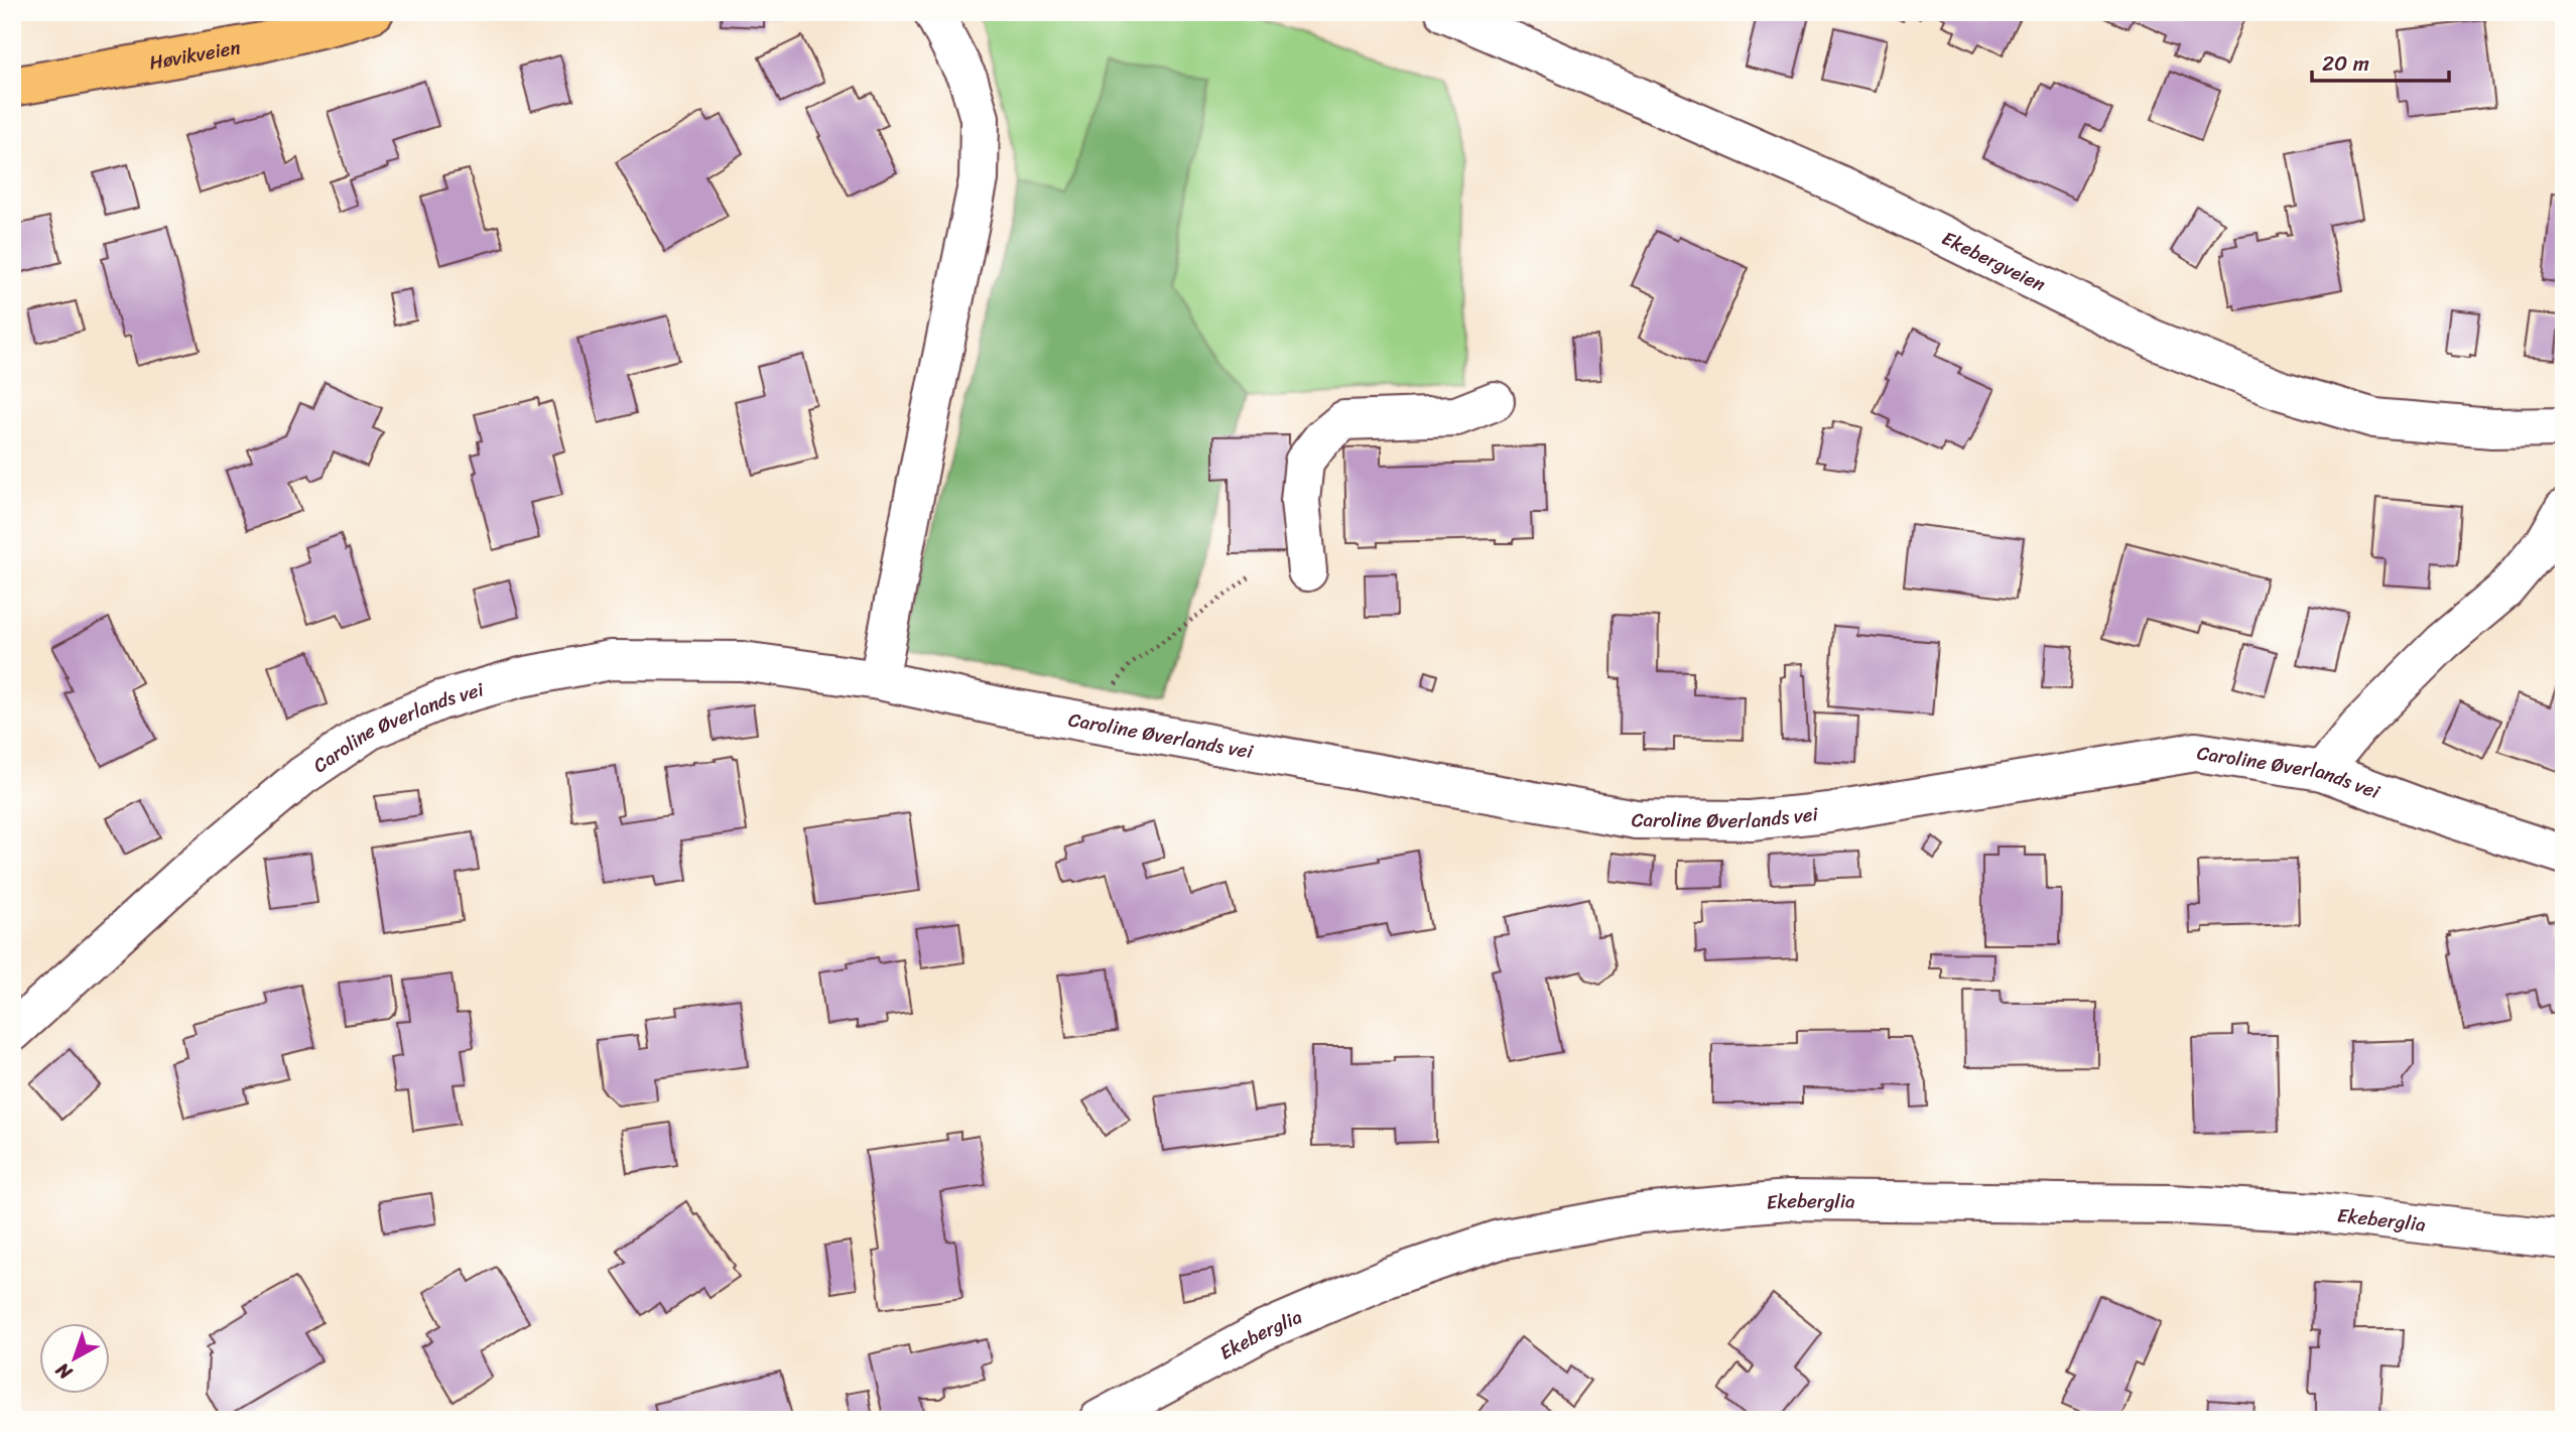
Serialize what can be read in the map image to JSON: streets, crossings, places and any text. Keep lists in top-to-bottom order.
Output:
{
  "streets": {
    "main road": ["Høvikveien"],
    "street": ["Ekebergveien", "Caroline Øverlands vei", "Ekeberglia"]
  },
  "scale_bar": "20 m",
  "north": "bottom left"
}
